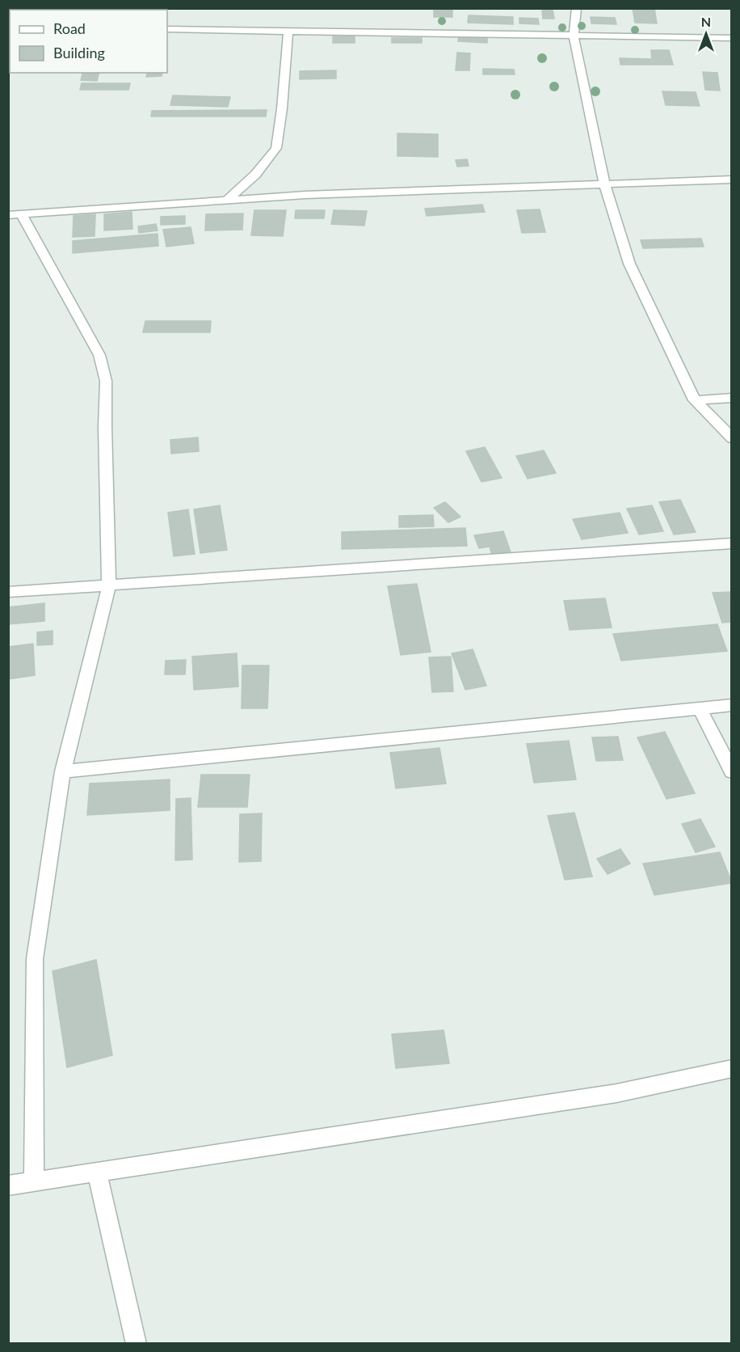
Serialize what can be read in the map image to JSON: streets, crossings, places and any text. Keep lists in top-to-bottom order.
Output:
{
  "legend": ["Road", "Building"],
  "north": "top"
}
